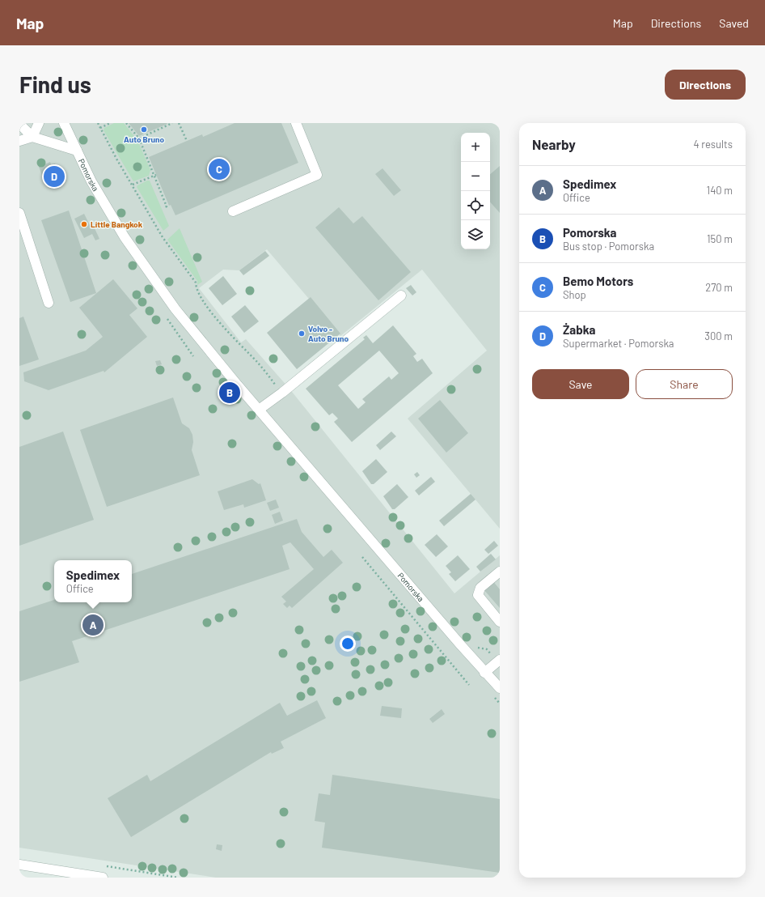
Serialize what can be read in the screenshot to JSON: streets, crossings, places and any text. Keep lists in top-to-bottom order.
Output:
{
  "streets": {
    "street": ["Pomorska"]
  },
  "places": ["Auto Bruno", "Little Bangkok", "Volvo - Auto Bruno"],
  "page": {
    "header": "Map",
    "nav": ["Map", "Directions", "Saved"],
    "buttons": [
      "Directions",
      ["Save", "Share"]
    ],
    "title": "Find us",
    "heading": ["Nearby", "4 results"],
    "map_buttons": ["+", "−"],
    "pins": [
      "C",
      "D",
      "B",
      "A"
    ],
    "list": [
      {
        "mark": "A",
        "name": "Spedimex",
        "note": "Office",
        "value": "140 m"
      },
      {
        "mark": "B",
        "name": "Pomorska",
        "note": "Bus stop · Pomorska",
        "value": "150 m"
      },
      {
        "mark": "C",
        "name": "Bemo Motors",
        "note": "Shop",
        "value": "270 m"
      },
      {
        "mark": "D",
        "name": "Żabka",
        "note": "Supermarket · Pomorska",
        "value": "300 m"
      }
    ],
    "popup": ["Spedimex", "Office"]
  }
}
